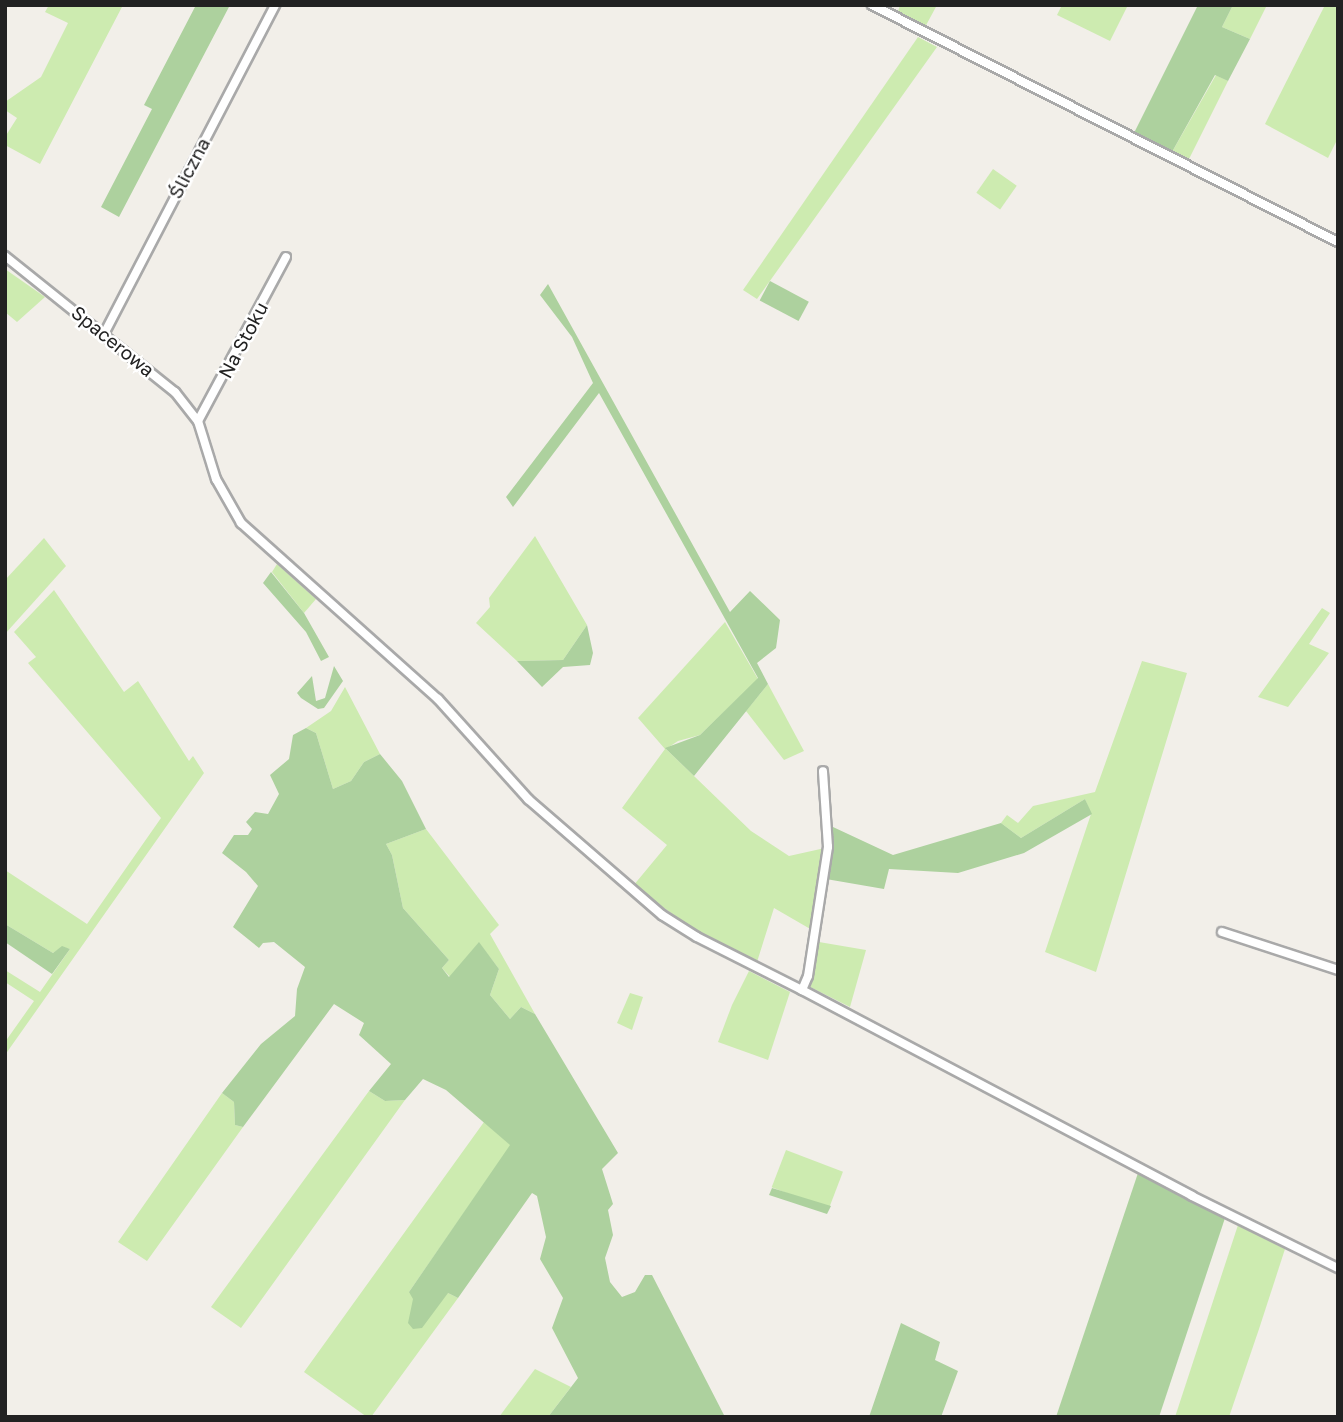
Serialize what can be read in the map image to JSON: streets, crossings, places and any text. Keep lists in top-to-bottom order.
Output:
{
  "streets": {
    "street": ["Śliczna", "Na Stoku", "Spacerowa"]
  },
  "crossings": [
    ["Śliczna", "Spacerowa"],
    ["Na Stoku", "Spacerowa"]
  ]
}
